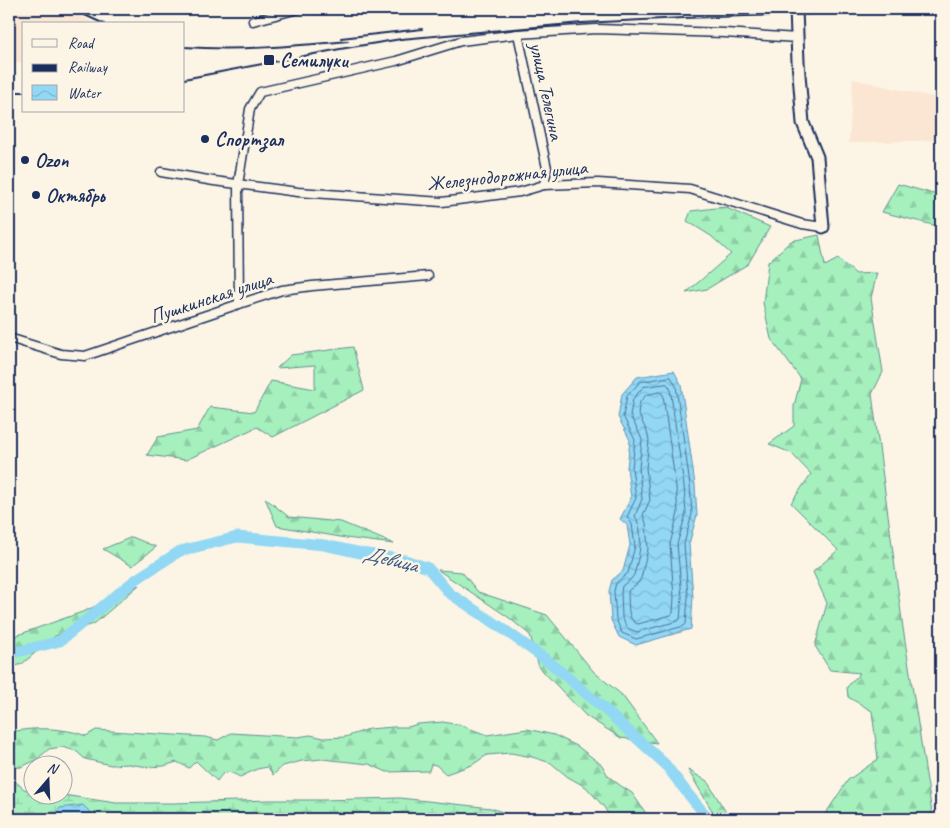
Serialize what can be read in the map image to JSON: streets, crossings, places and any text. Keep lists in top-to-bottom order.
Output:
{
  "streets": {
    "street": ["улица Телегина", "Железнодорожная улица", "Пушкинская улица"]
  },
  "crossings": [
    ["улица Телегина", "Железнодорожная улица"],
    ["улица Телегина", "Пушкинская улица"]
  ],
  "water": ["Девица"],
  "places": {
    "transit": ["Семилуки"],
    "other": ["Спортзал", "Ozon", "Октябрь"]
  },
  "legend": ["Road", "Railway", "Water"],
  "north": "top"
}
